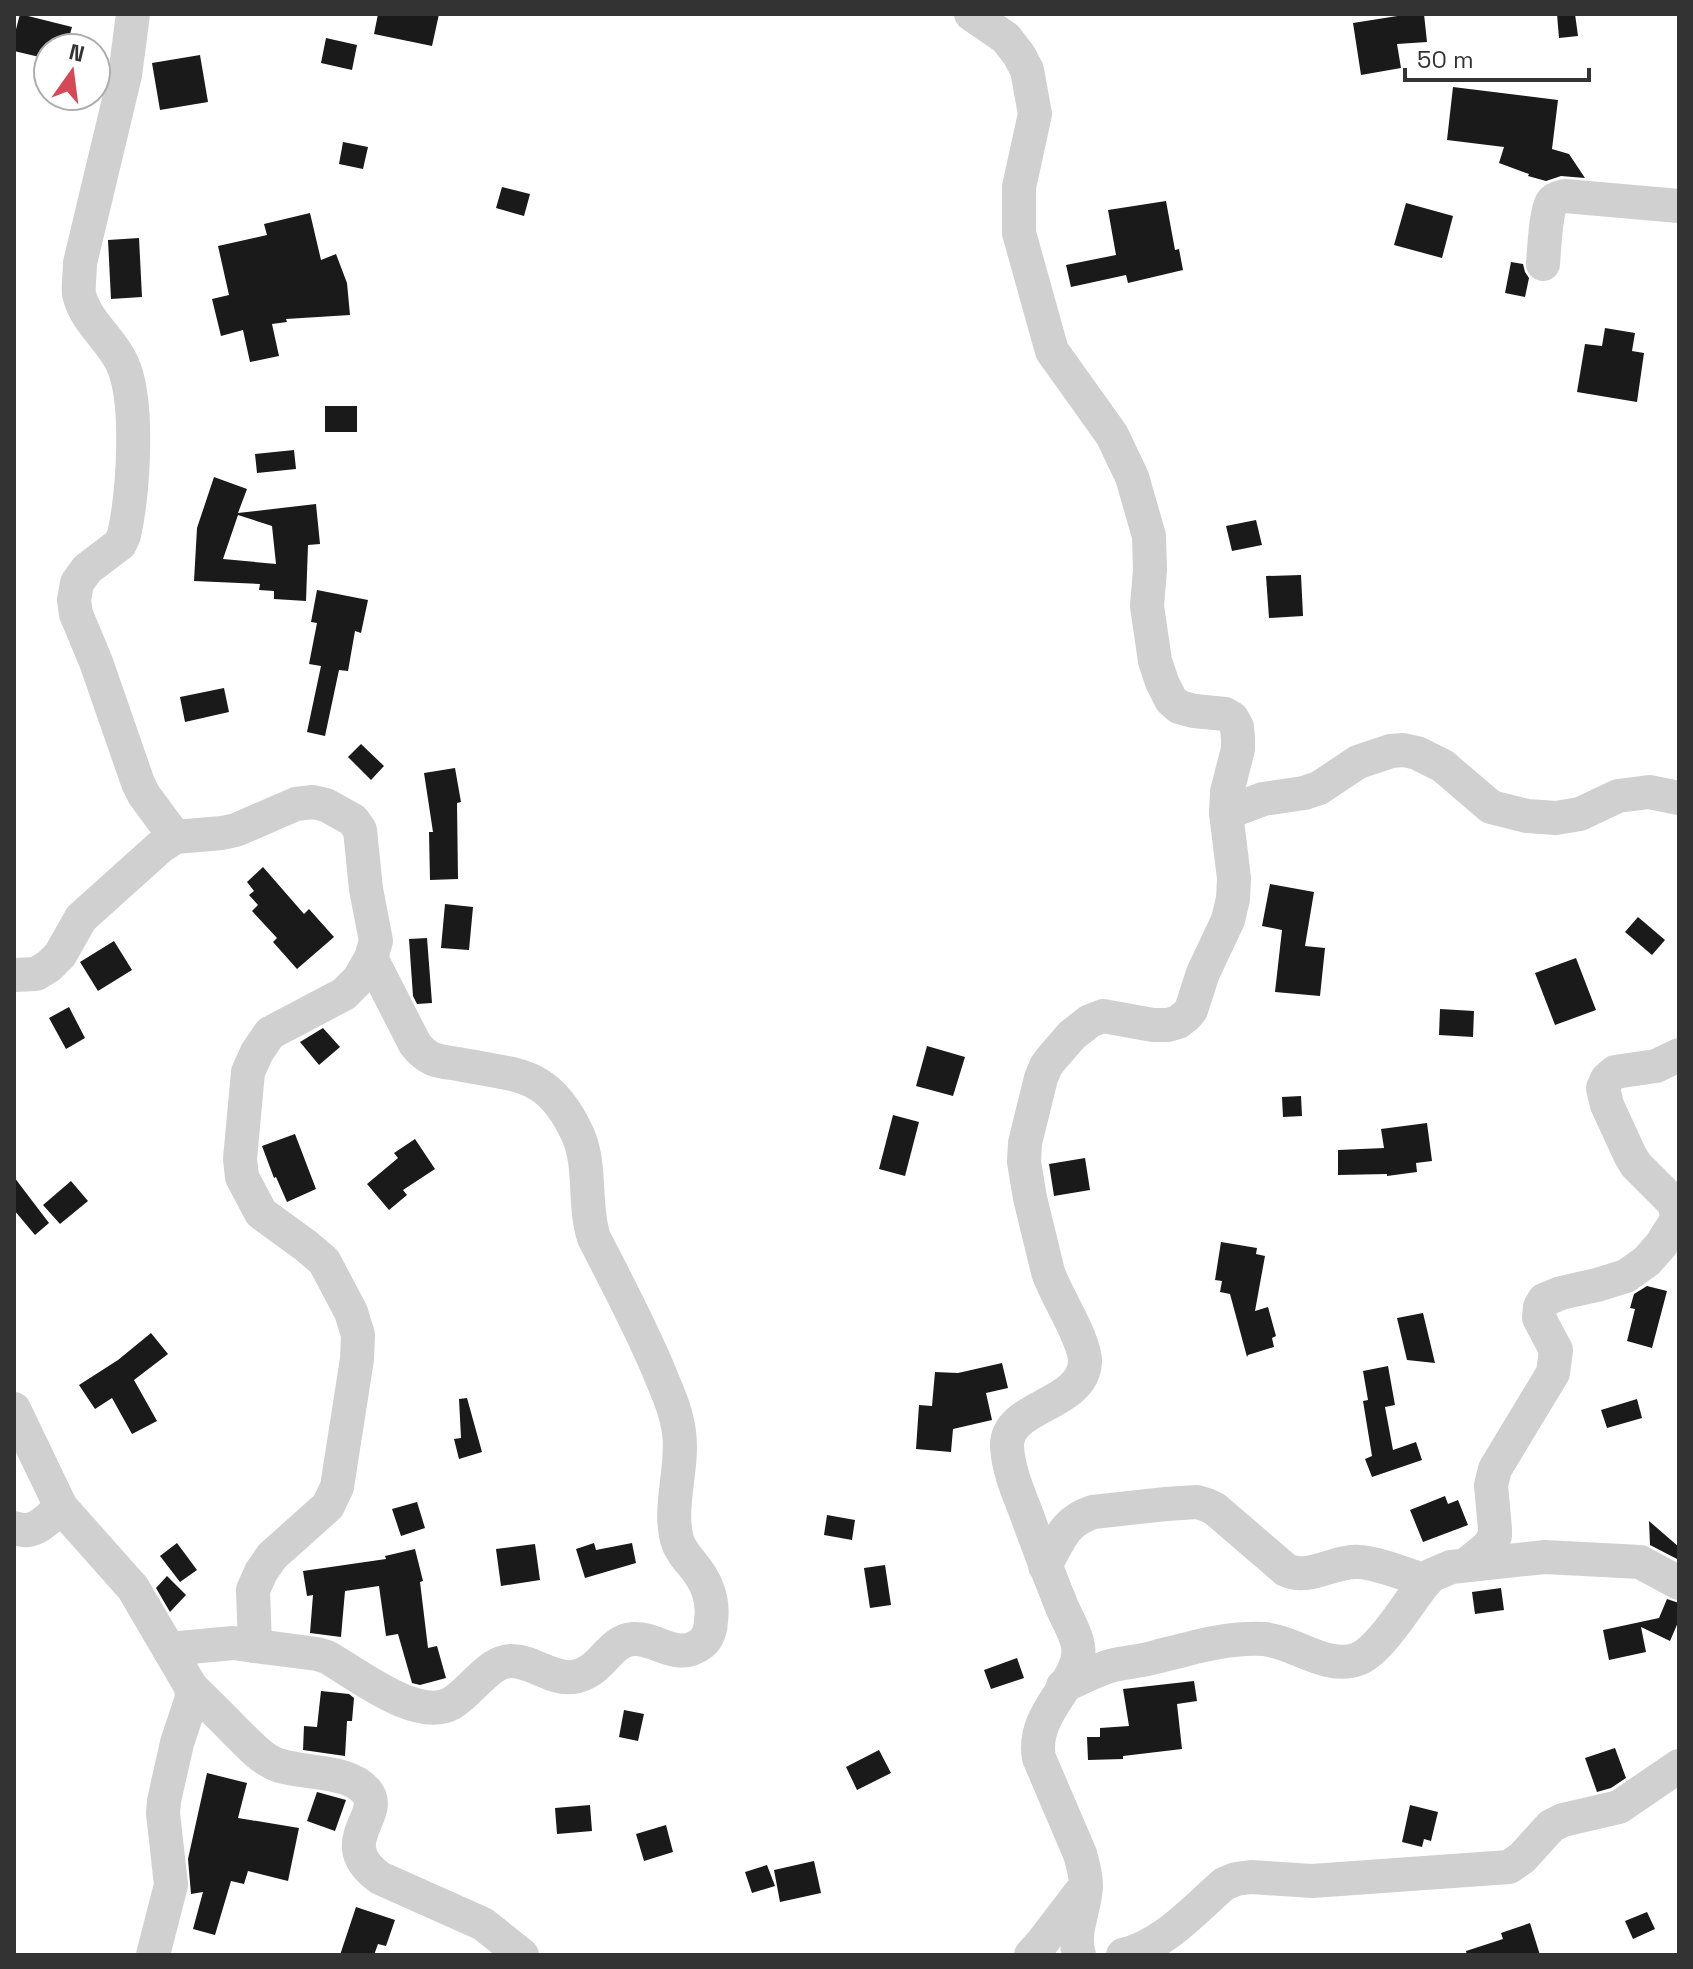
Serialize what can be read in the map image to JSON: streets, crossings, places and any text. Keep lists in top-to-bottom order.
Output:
{
  "scale_bar": "50 m",
  "north": "top"
}
